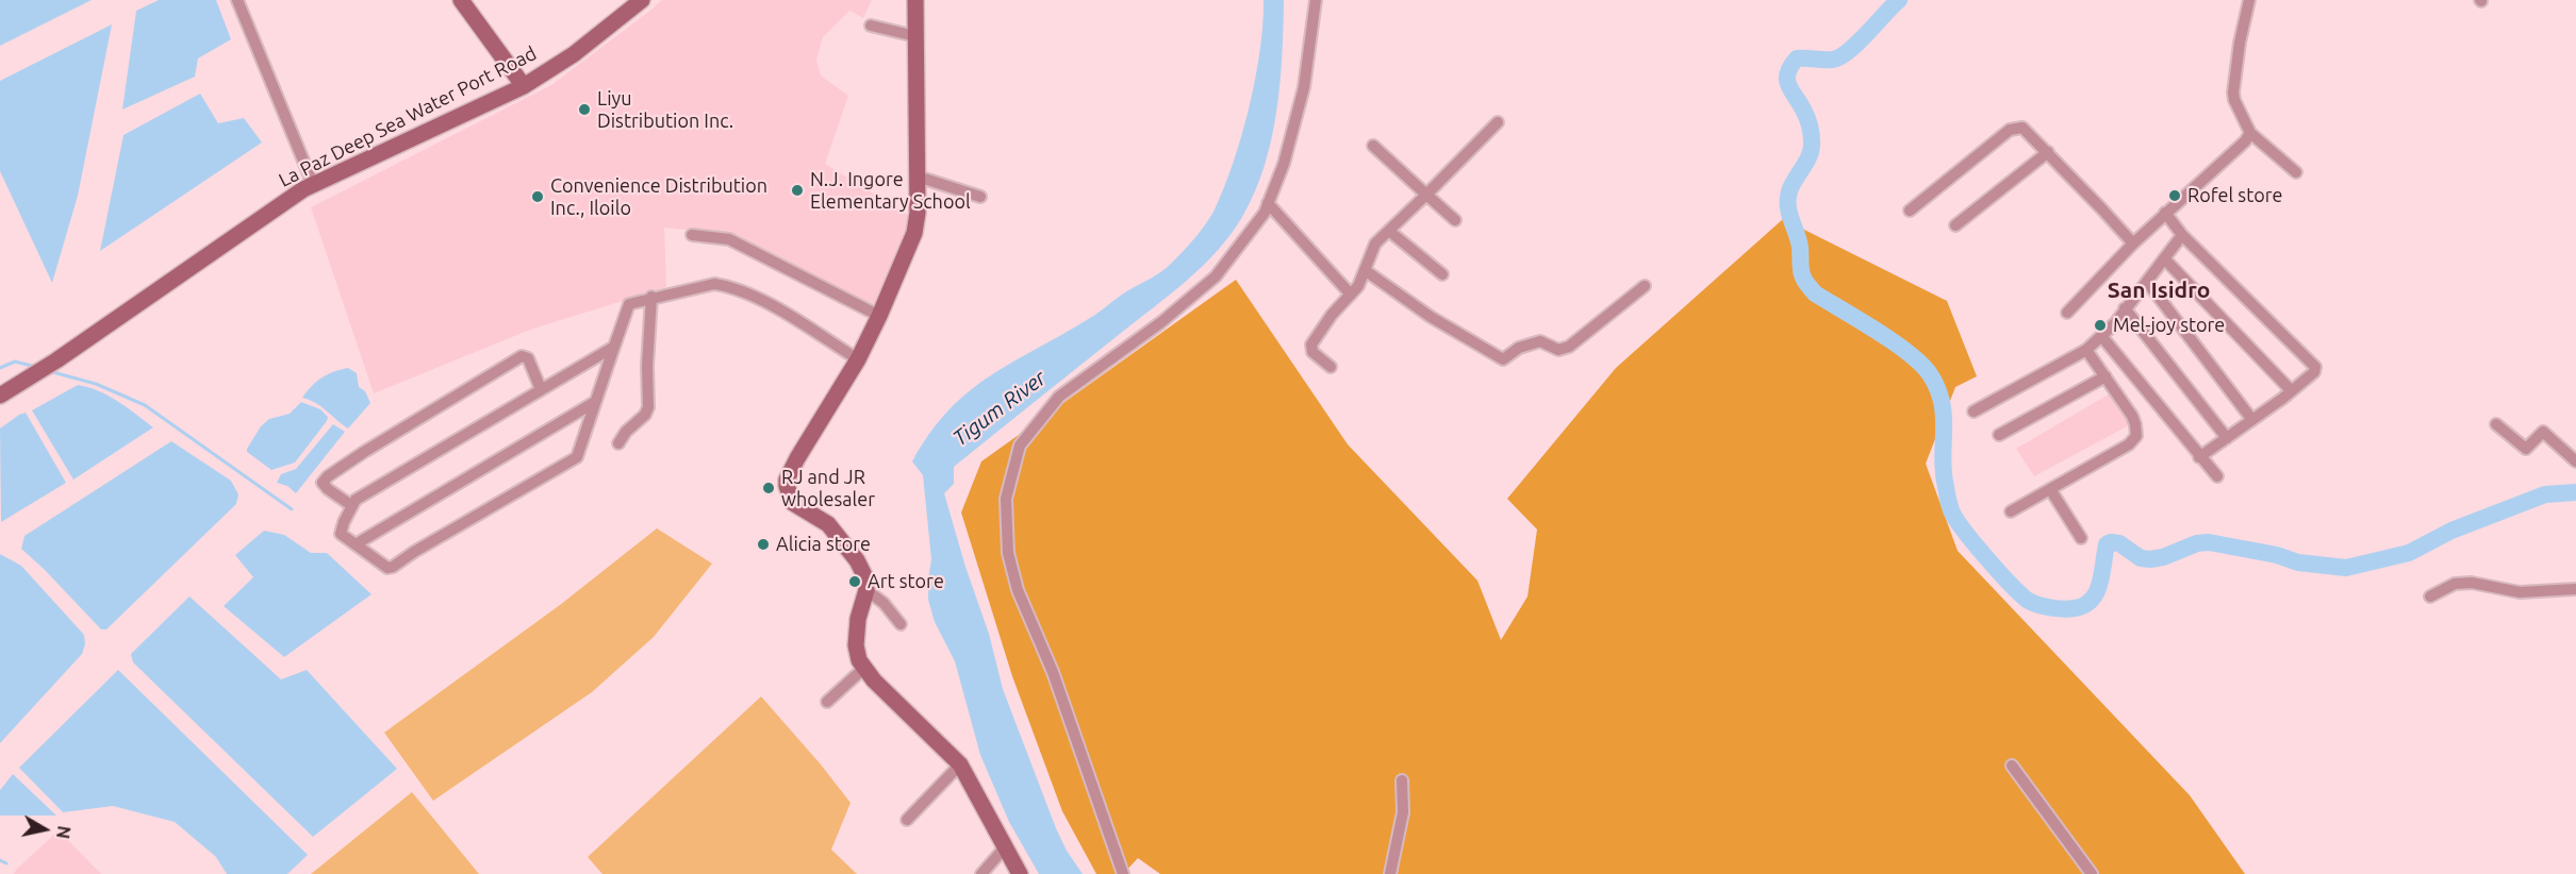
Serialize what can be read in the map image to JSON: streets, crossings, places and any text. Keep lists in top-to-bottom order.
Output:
{
  "streets": {
    "street": ["La Paz Deep Sea Water Port Road"]
  },
  "districts": ["San Isidro"],
  "water": ["Tigum River"],
  "places": [
    "Liyu Distribution Inc.",
    "N.J. Ingore Elementary School",
    "Rofel store",
    "Convenience Distribution Inc., Iloilo",
    "Mel-joy store",
    "RJ and JR wholesaler",
    "Alicia store",
    "Art store"
  ],
  "north": "right"
}
